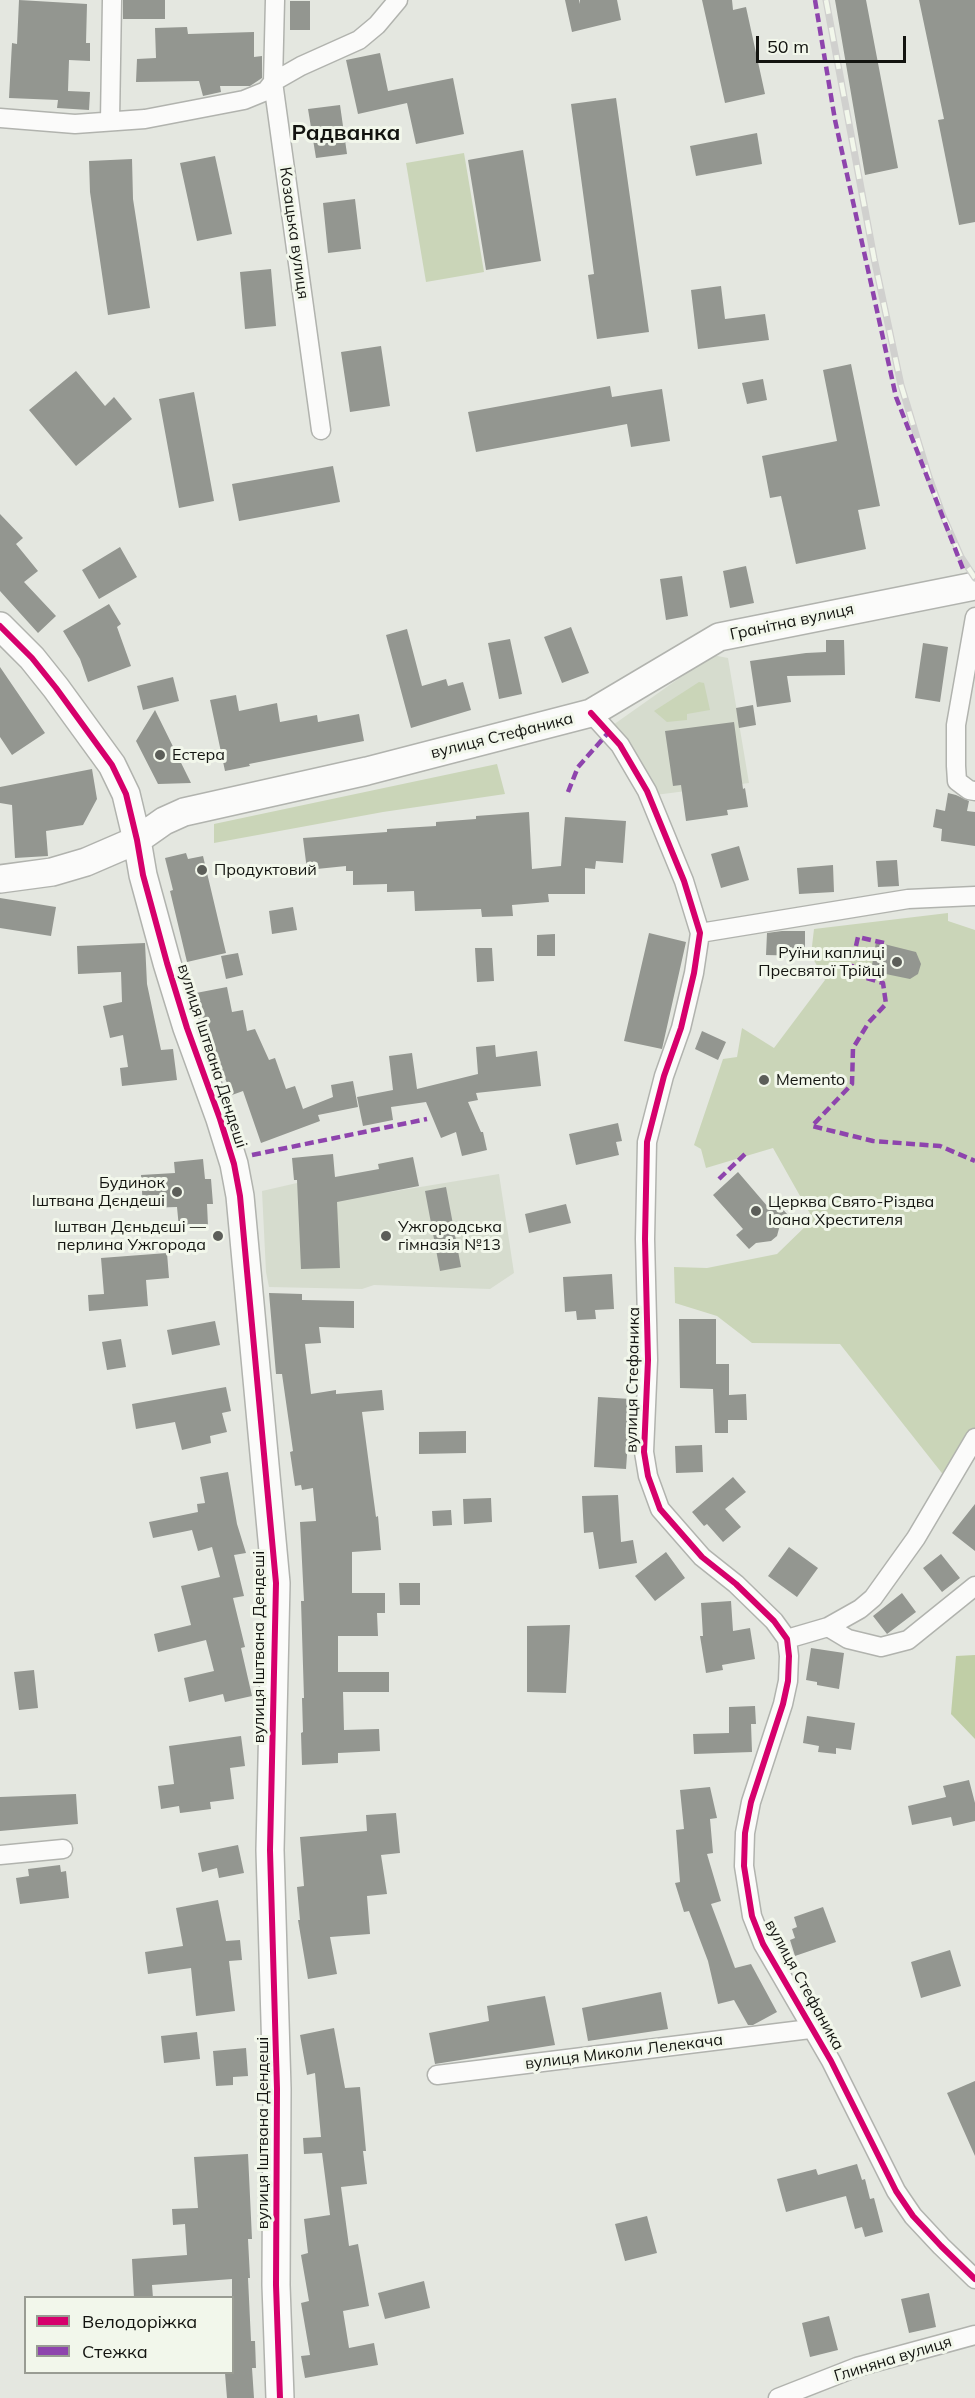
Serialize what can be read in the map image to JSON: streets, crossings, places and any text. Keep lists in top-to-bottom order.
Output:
{
  "streets": {
    "street": [
      "Козацька вулиця",
      "Гранітна вулиця",
      "вулиця Стефаника",
      "вулиця Іштвана Дендеші",
      "вулиця Миколи Лелекача",
      "Глиняна вулиця"
    ]
  },
  "crossings": [
    ["Гранітна вулиця", "вулиця Стефаника"],
    ["вулиця Стефаника", "вулиця Іштвана Дендеші"],
    ["вулиця Стефаника", "вулиця Миколи Лелекача"]
  ],
  "districts": ["Радванка"],
  "places": [
    "Естера",
    "Продуктовий",
    "Руїни каплиці Пресвятої Трійці",
    "Memento",
    "Будинок Іштвана Дєндеші",
    "Церква Свято-Різдва Іоана Хрестителя",
    "Іштван Дєньдєші — перлина Ужгорода",
    "Ужгородська гімназія №13"
  ],
  "legend": ["Велодоріжка", "Стежка"],
  "scale_bar": "50 m"
}
